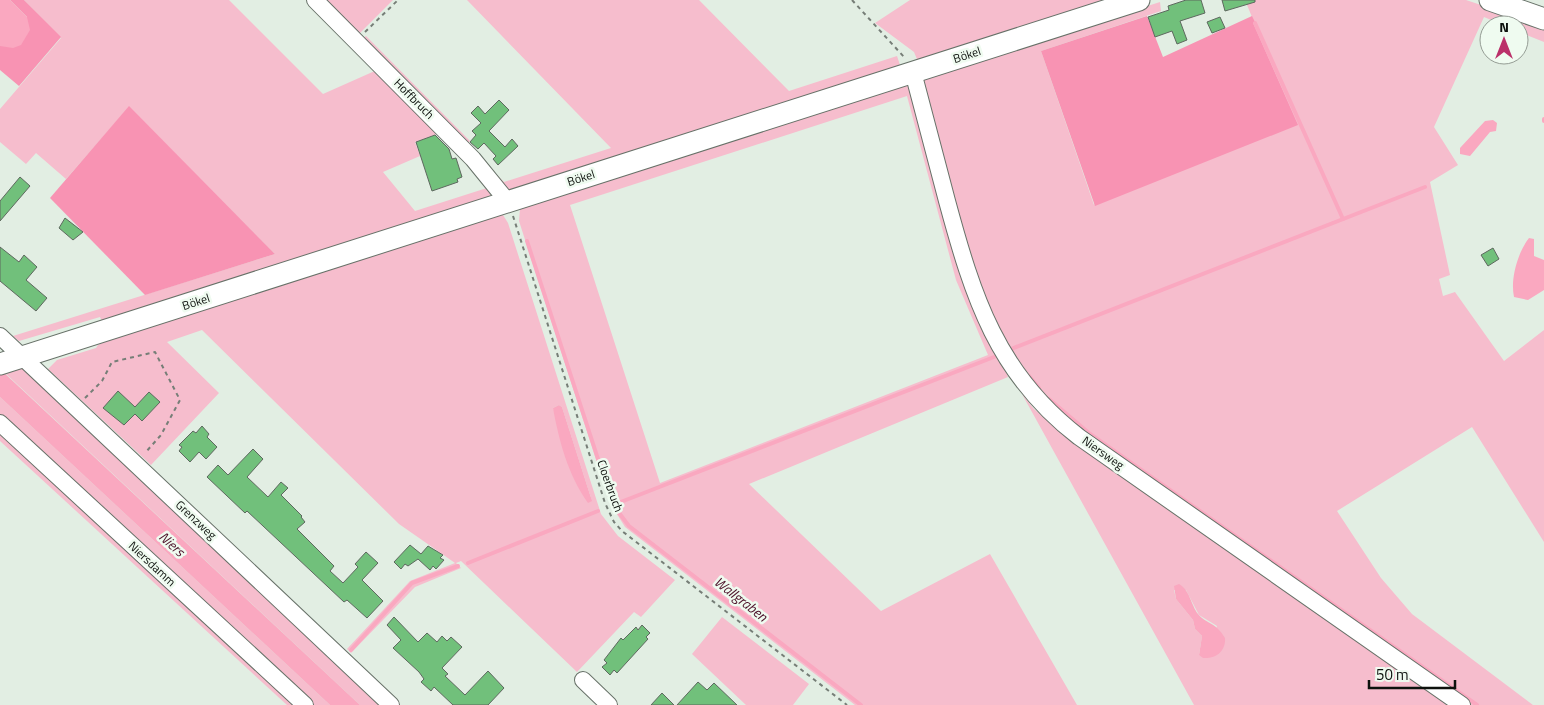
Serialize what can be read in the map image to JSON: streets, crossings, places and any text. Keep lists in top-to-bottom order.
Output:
{
  "streets": {
    "main road": ["Bökel"],
    "street": [
      "Hoffbruch",
      "Niersweg",
      "Grenzweg",
      "Niersdamm"
    ],
    "path": ["Cloerbruch"]
  },
  "crossings": [
    ["Bökel", "Hoffbruch"],
    ["Bökel", "Niersweg"],
    ["Bökel", "Cloerbruch"],
    ["Bökel", "Grenzweg"],
    ["Hoffbruch", "Cloerbruch"]
  ],
  "water": ["Niers", "Wallgraben"],
  "scale_bar": "50 m",
  "north": "top"
}
